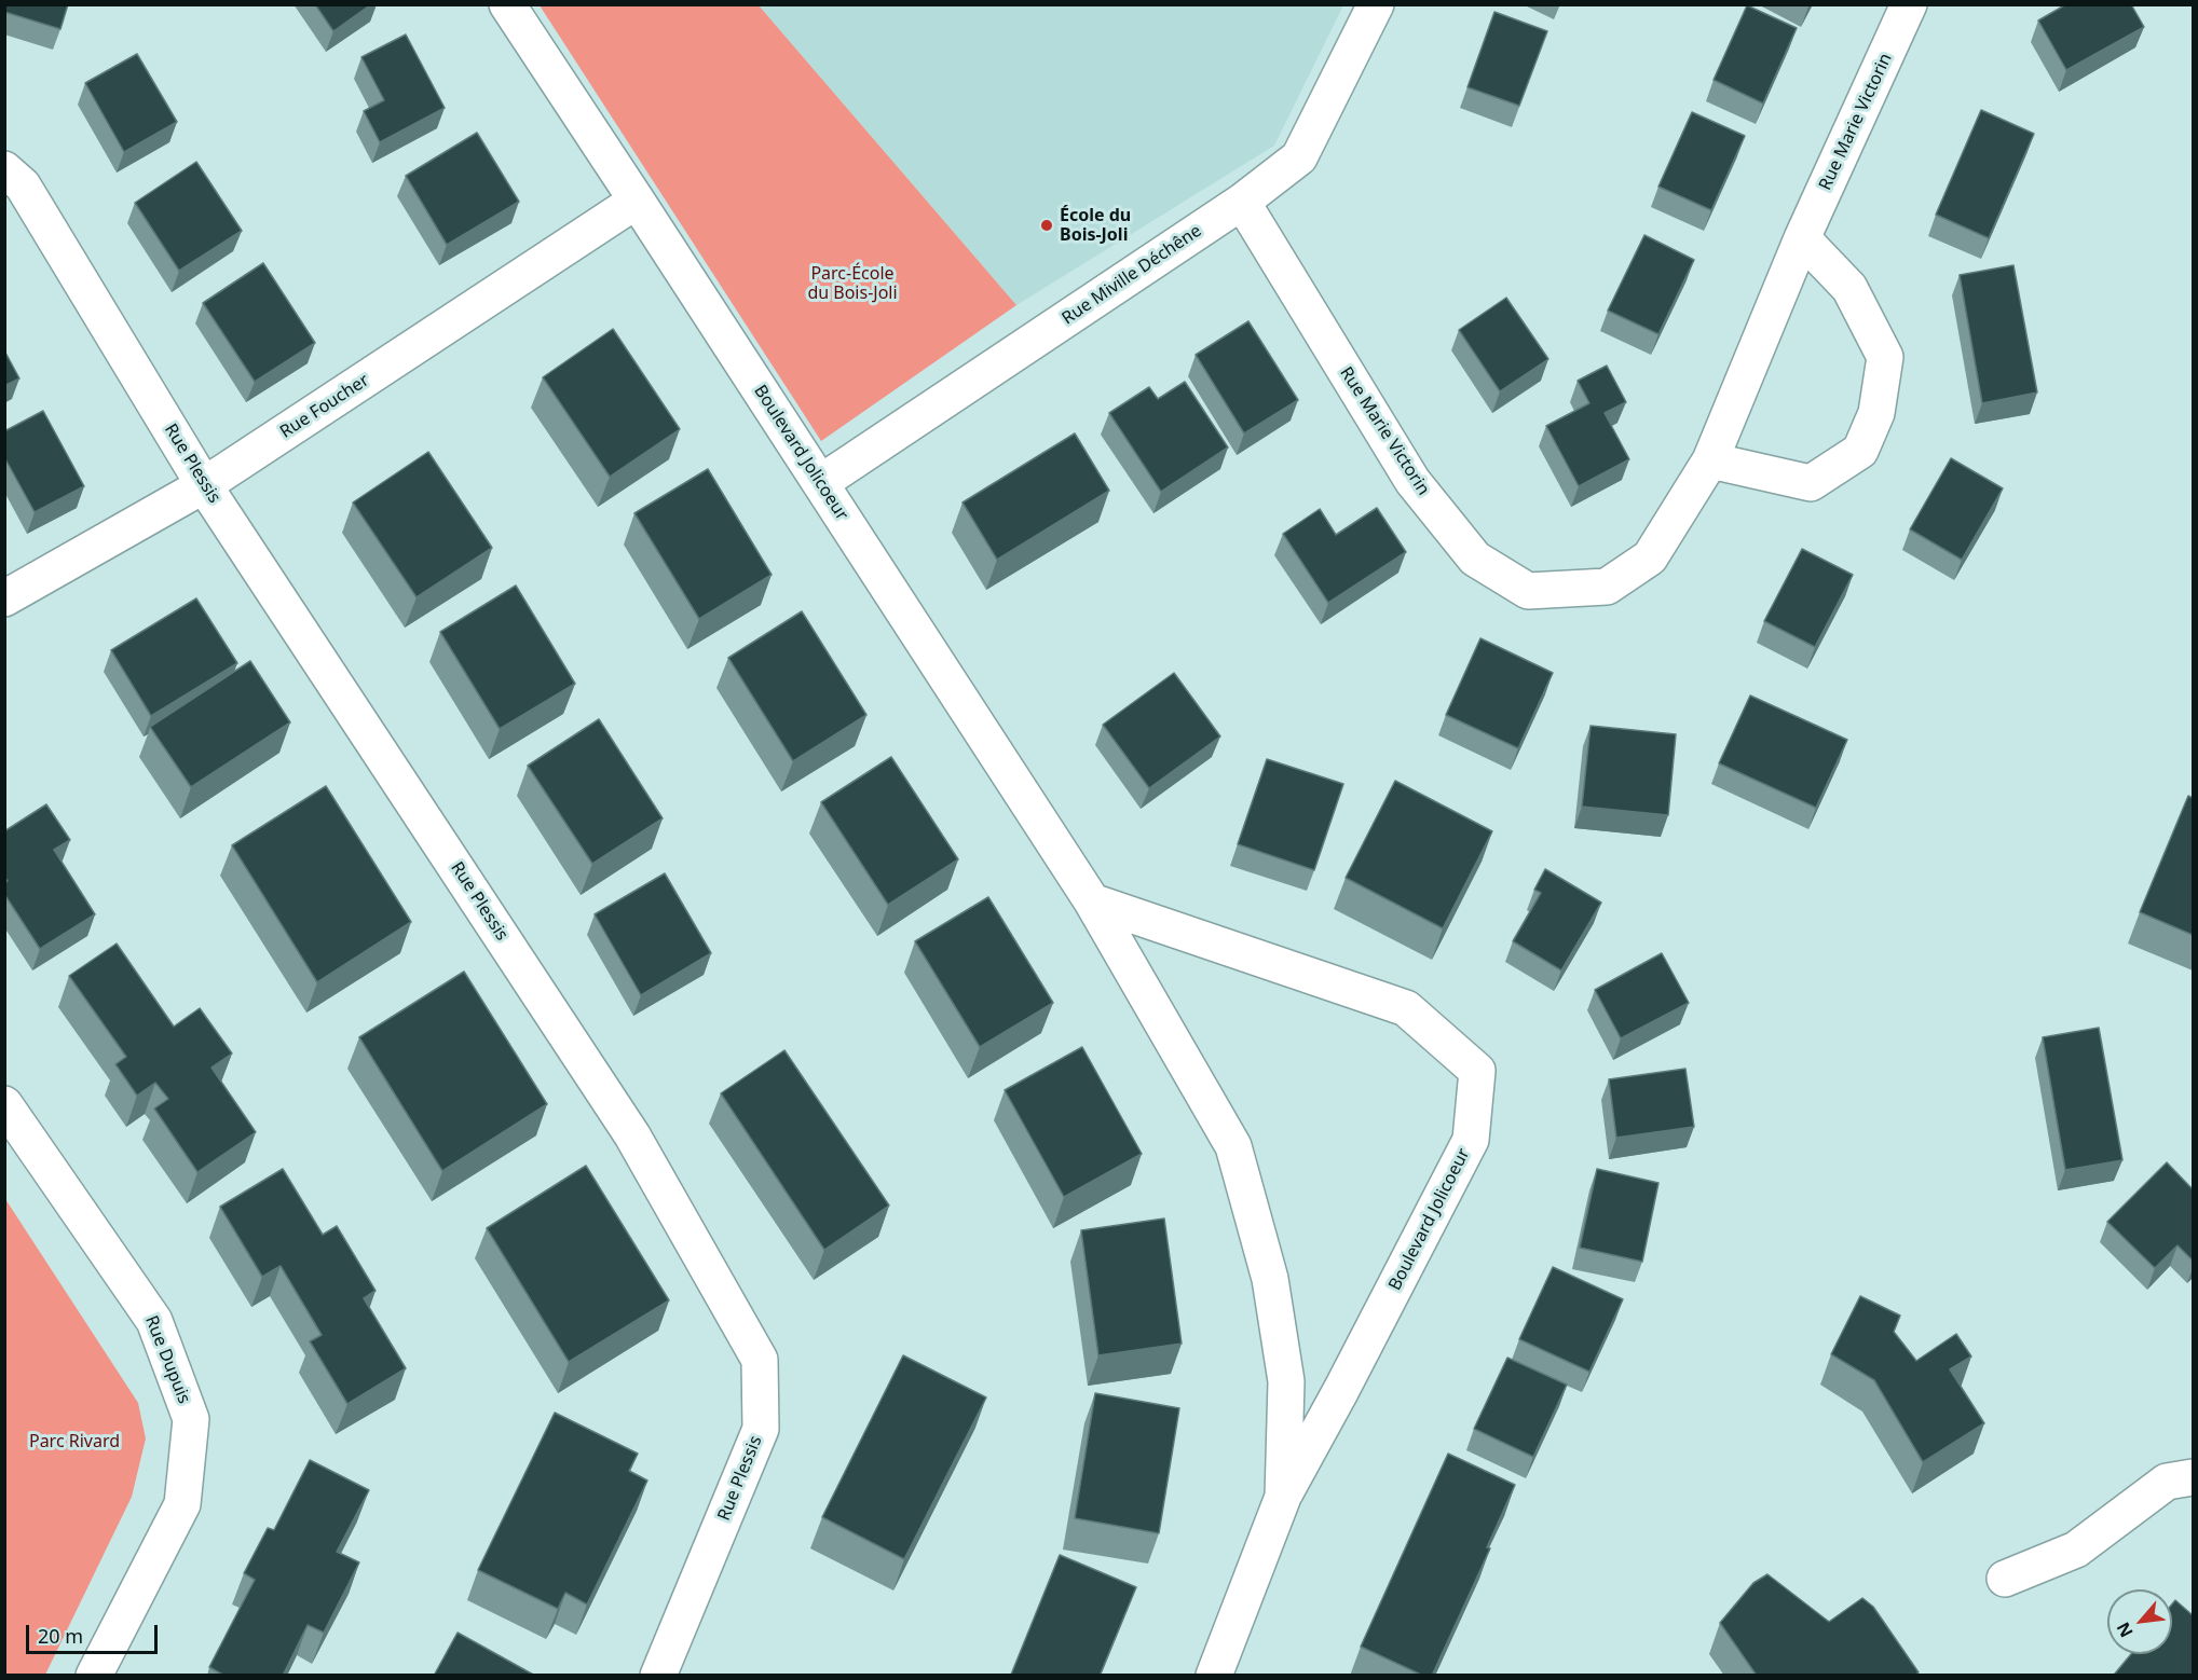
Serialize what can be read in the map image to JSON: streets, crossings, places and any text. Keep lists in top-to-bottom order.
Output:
{
  "streets": {
    "street": [
      "Rue Marie Victorin",
      "Rue Miville Déchêne",
      "Rue Foucher",
      "Boulevard Jolicoeur",
      "Rue Plessis",
      "Rue Dupuis"
    ]
  },
  "crossings": [
    ["Rue Marie Victorin", "Rue Miville Déchêne"],
    ["Rue Miville Déchêne", "Boulevard Jolicoeur"],
    ["Rue Foucher", "Boulevard Jolicoeur"],
    ["Rue Foucher", "Rue Plessis"]
  ],
  "parks": ["Parc-École du Bois-Joli", "Parc Rivard"],
  "places": ["École du Bois-Joli"],
  "scale_bar": "20 m",
  "north": "bottom left"
}
